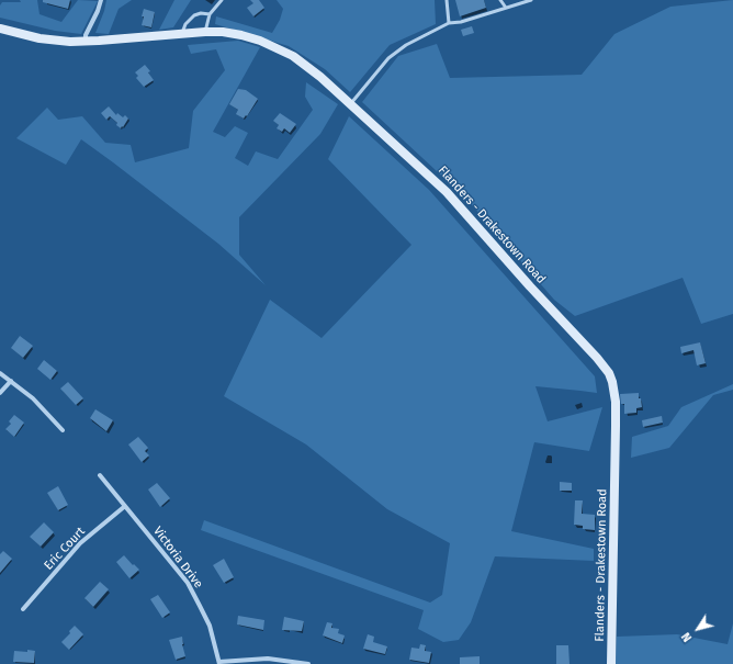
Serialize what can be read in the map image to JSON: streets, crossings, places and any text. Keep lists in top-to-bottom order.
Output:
{
  "streets": {
    "street": ["Flanders - Drakestown Road", "Eric Court", "Victoria Drive"]
  },
  "crossings": [
    ["Eric Court", "Victoria Drive"]
  ],
  "north": "bottom left"
}
